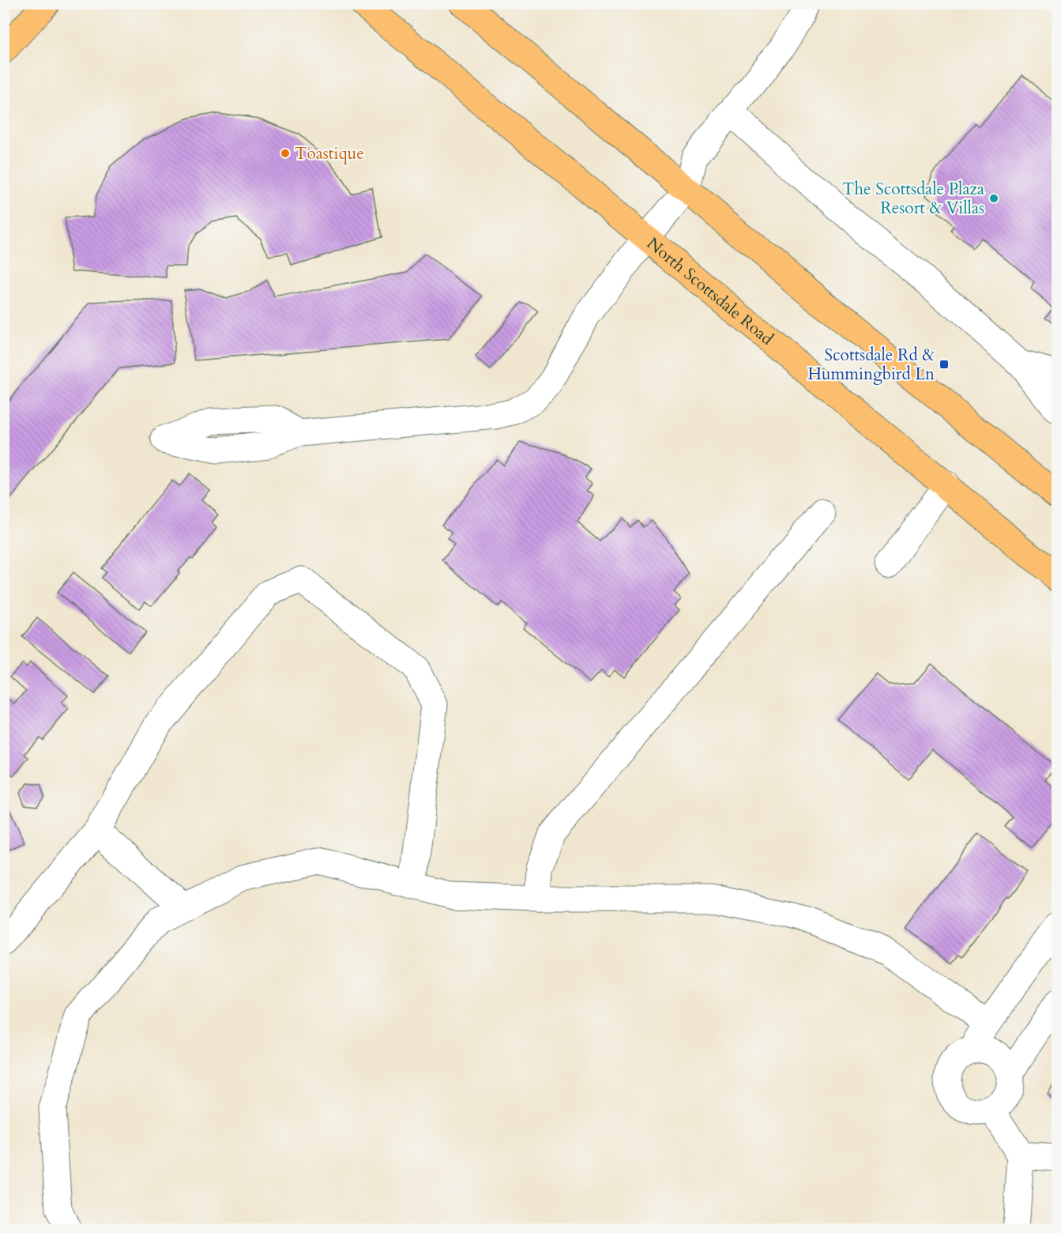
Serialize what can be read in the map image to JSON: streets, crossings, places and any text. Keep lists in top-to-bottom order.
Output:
{
  "streets": {
    "main road": ["North Scottsdale Road"]
  },
  "places": {
    "other": ["Toastique", "The Scottsdale Plaza Resort & Villas"],
    "transit": ["Scottsdale Rd & Hummingbird Ln"]
  }
}
